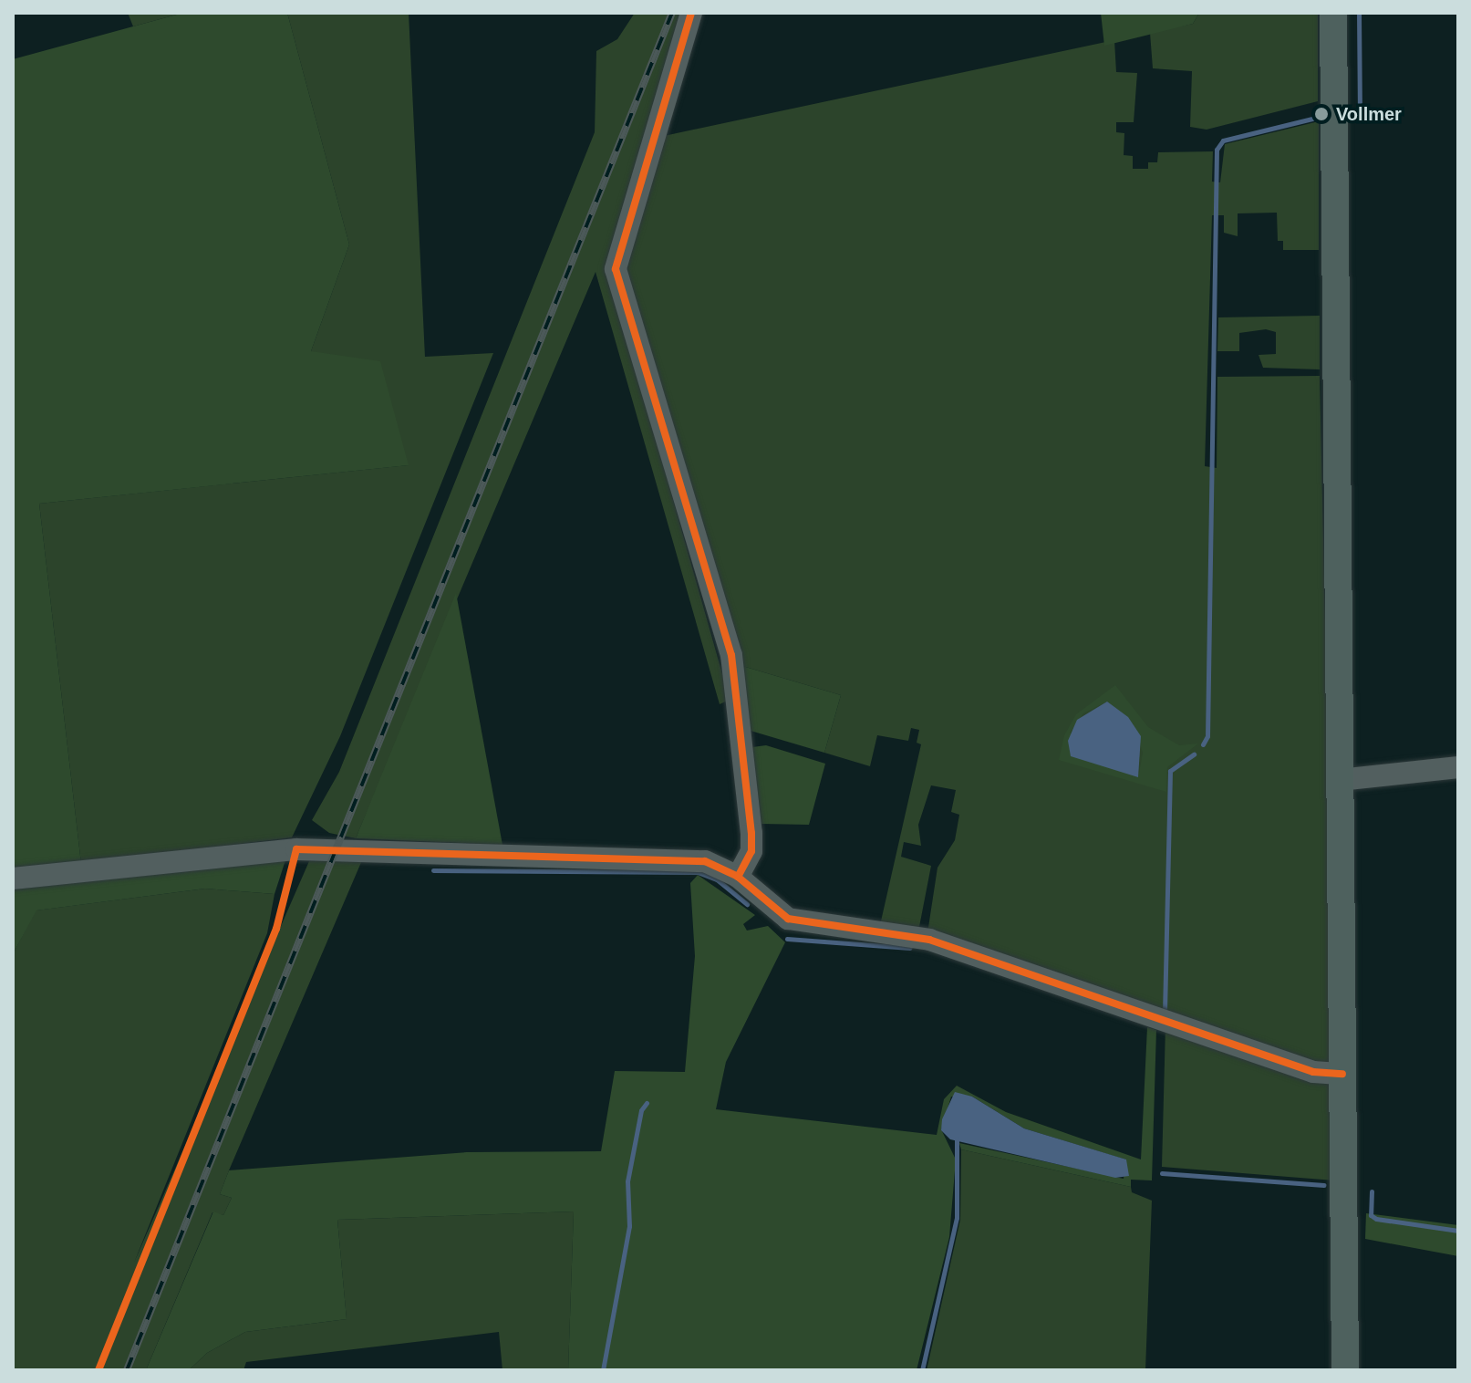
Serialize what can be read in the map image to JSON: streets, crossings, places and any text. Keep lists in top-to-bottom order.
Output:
{
  "places": ["Vollmer"]
}
